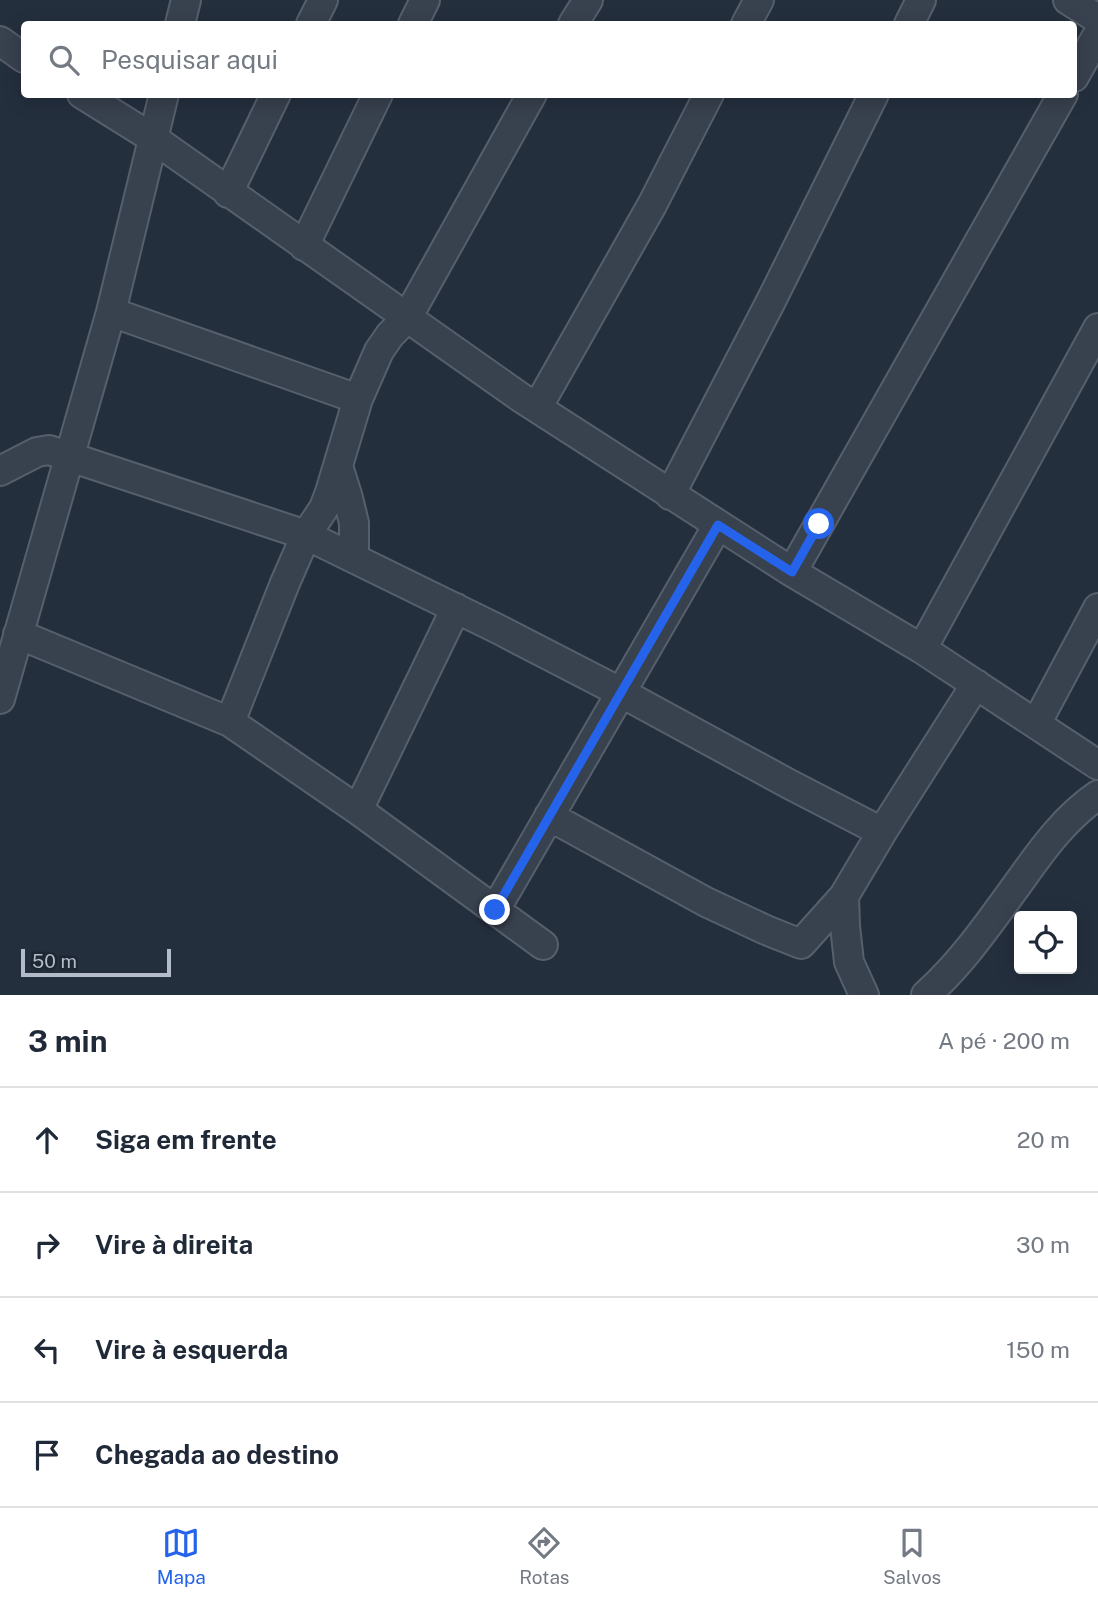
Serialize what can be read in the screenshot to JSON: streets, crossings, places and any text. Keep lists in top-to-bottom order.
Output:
{
  "scale_bar": "50 m",
  "page": {
    "search": "Pesquisar aqui",
    "scale": "50 m",
    "heading": ["3 min", "A pé · 200 m"],
    "list": [
      ["Siga em frente", "20 m"],
      ["Vire à direita", "30 m"],
      ["Vire à esquerda", "150 m"],
      "Chegada ao destino"
    ],
    "nav": ["Mapa", "Rotas", "Salvos"]
  }
}
